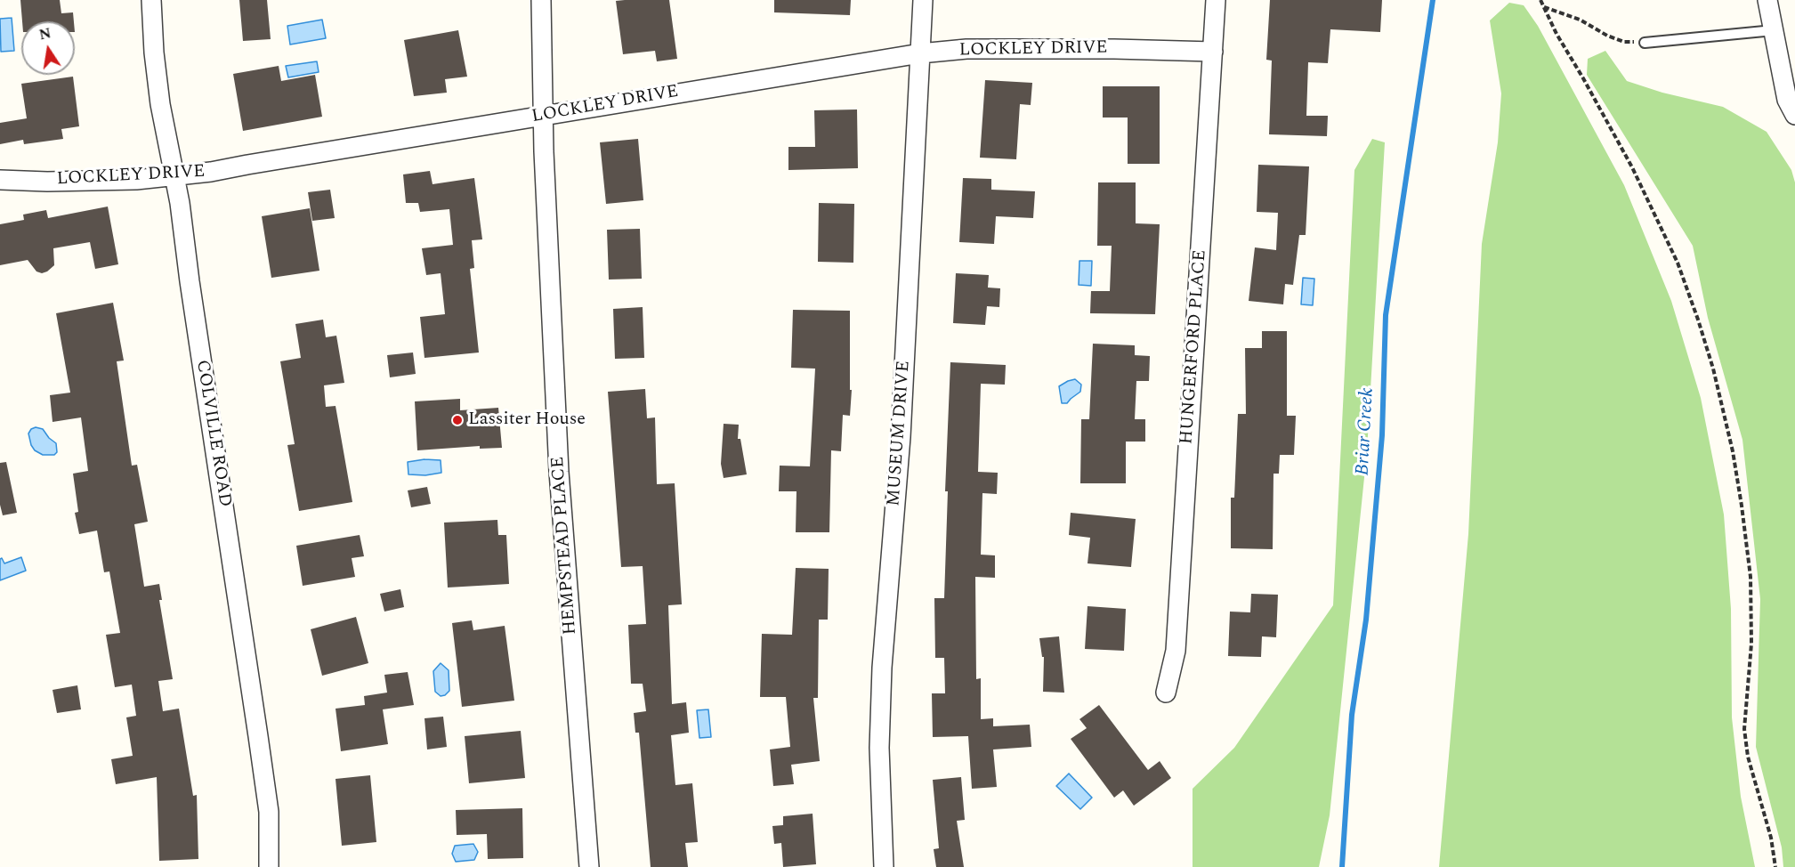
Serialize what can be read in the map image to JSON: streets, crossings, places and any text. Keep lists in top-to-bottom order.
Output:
{
  "streets": {
    "street": [
      "LOCKLEY DRIVE",
      "HUNGERFORD PLACE",
      "COLVILLE ROAD",
      "MUSEUM DRIVE",
      "HEMPSTEAD PLACE"
    ]
  },
  "crossings": [
    ["LOCKLEY DRIVE", "HUNGERFORD PLACE"],
    ["LOCKLEY DRIVE", "COLVILLE ROAD"],
    ["LOCKLEY DRIVE", "MUSEUM DRIVE"],
    ["LOCKLEY DRIVE", "HEMPSTEAD PLACE"]
  ],
  "water": ["Briar Creek"],
  "places": ["Lassiter House"],
  "north": "top"
}
